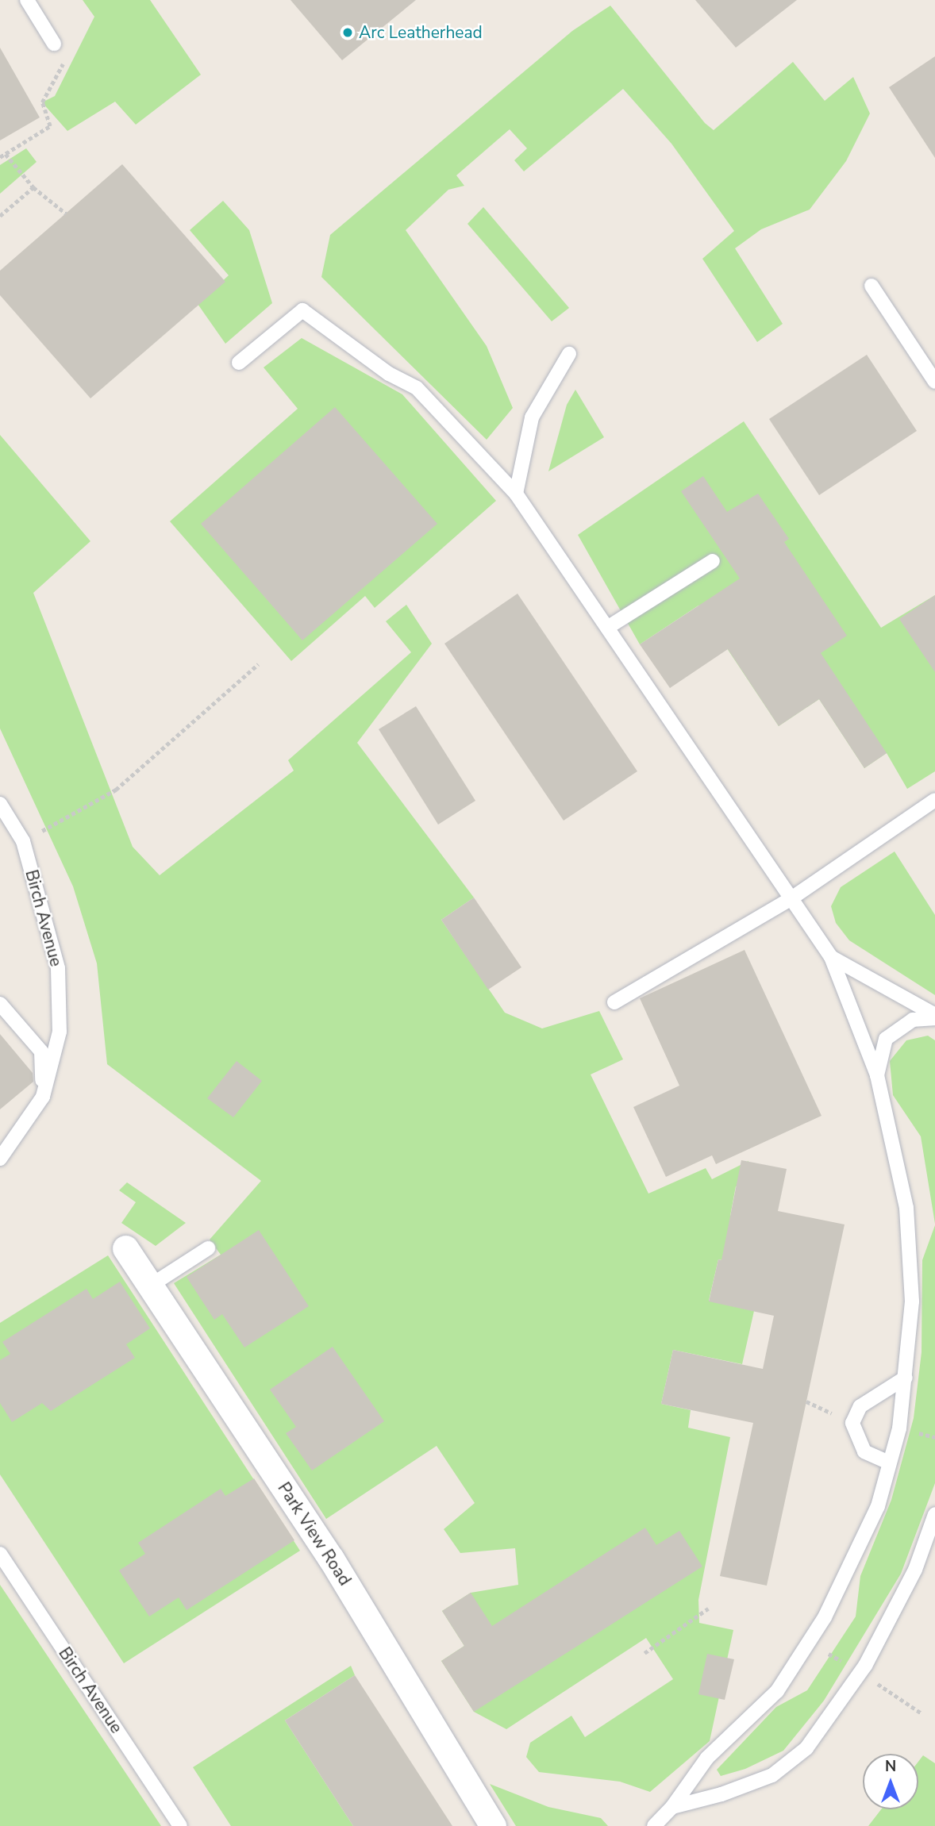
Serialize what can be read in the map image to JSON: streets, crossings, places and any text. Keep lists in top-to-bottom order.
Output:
{
  "streets": {
    "street": ["Park View Road"],
    "lane": ["Birch Avenue"]
  },
  "places": ["Arc Leatherhead"],
  "north": "top"
}
